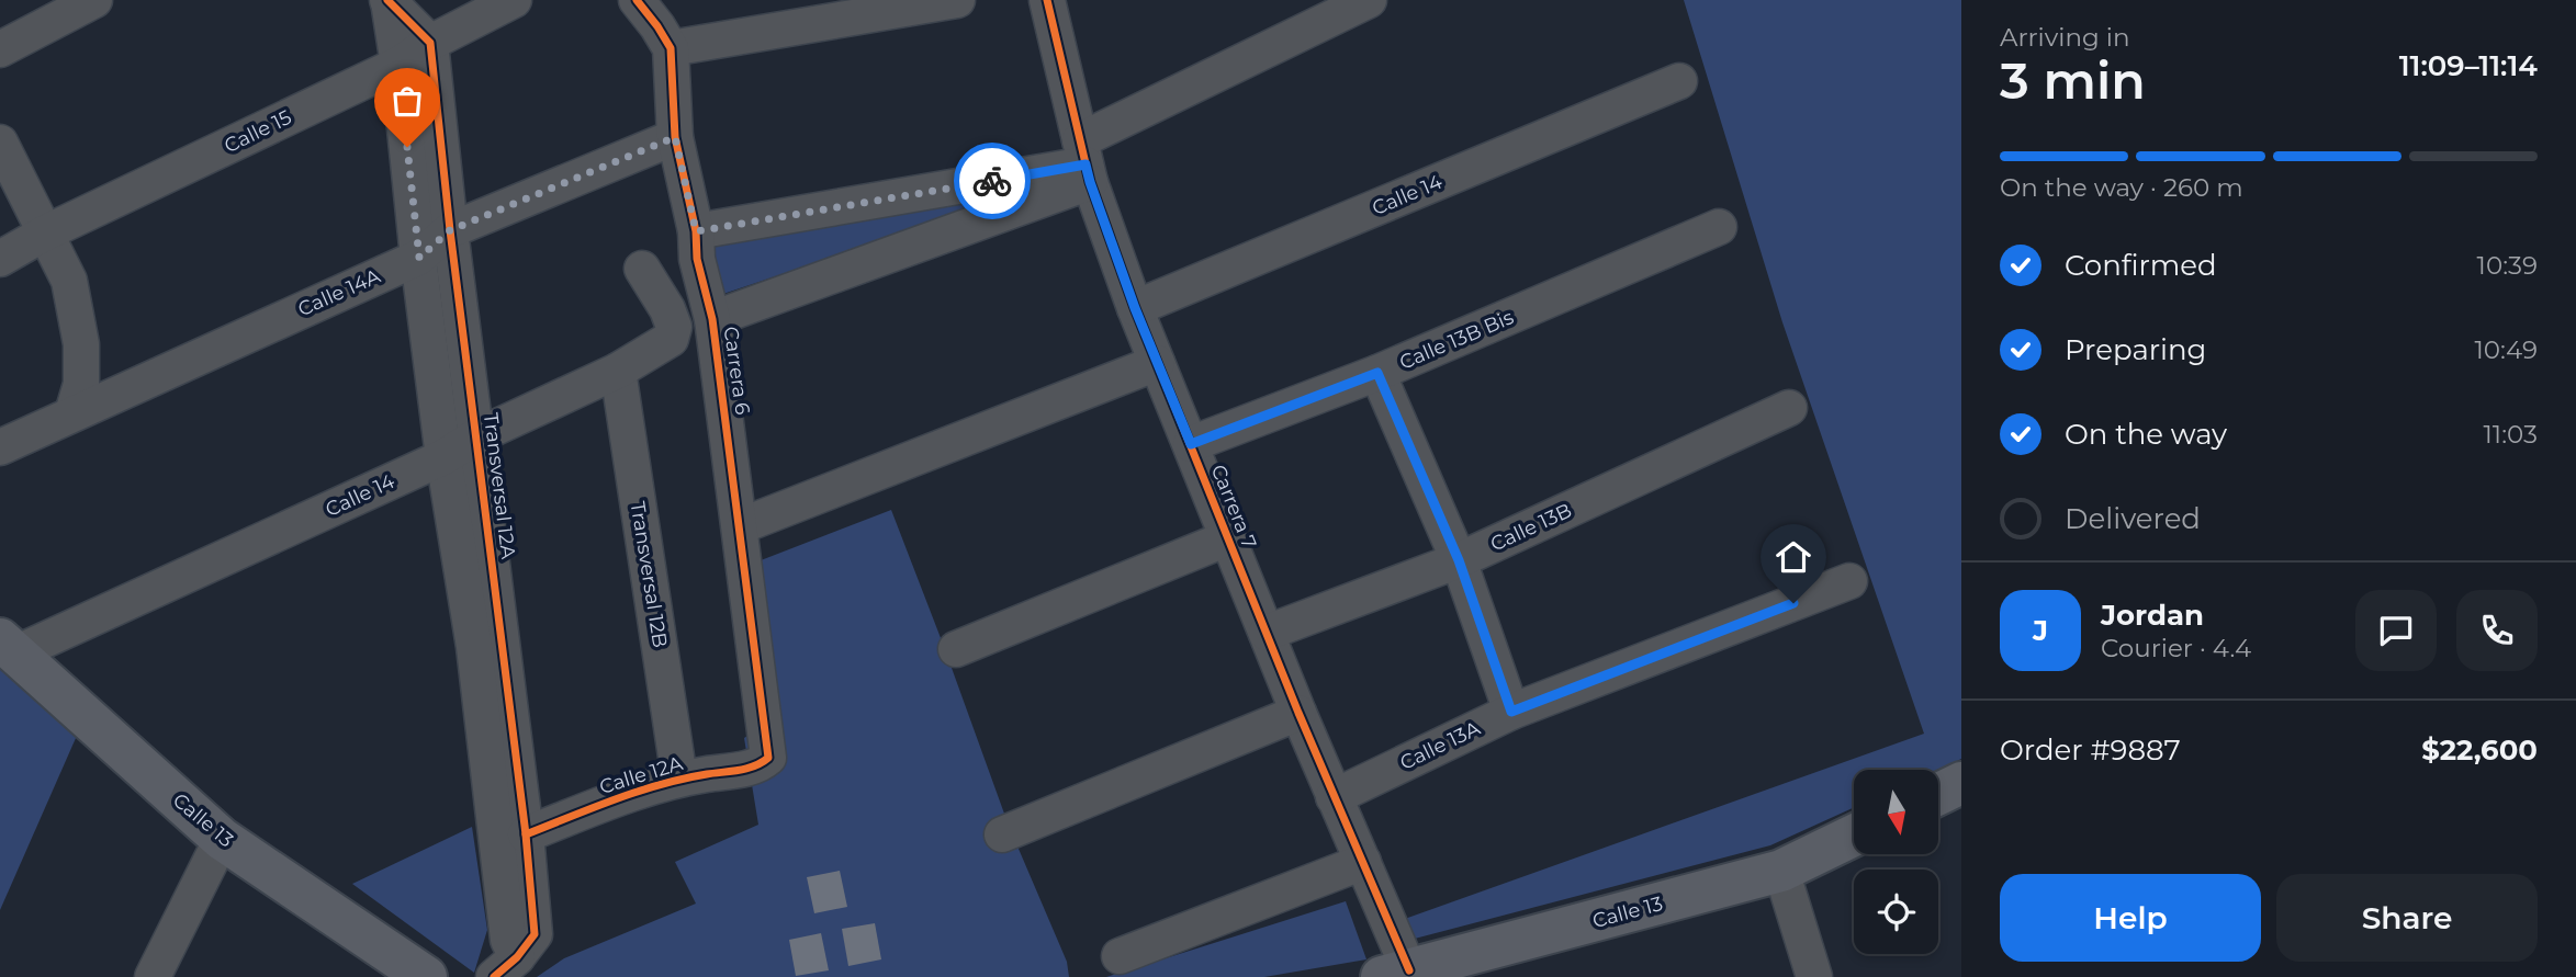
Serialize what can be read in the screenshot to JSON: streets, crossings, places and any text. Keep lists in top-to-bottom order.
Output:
{
  "streets": {
    "main road": ["Calle 13"],
    "street": [
      "Calle 15",
      "Calle 14",
      "Calle 14A",
      "Calle 13B Bis",
      "Carrera 6",
      "Transversal 12A",
      "Carrera 7",
      "Calle 13B",
      "Transversal 12B",
      "Calle 13A",
      "Calle 12A"
    ]
  },
  "crossings": [
    ["Calle 15", "Transversal 12A"],
    ["Calle 14", "Carrera 6"],
    ["Calle 14", "Transversal 12A"],
    ["Calle 14", "Carrera 7"],
    ["Calle 14", "Transversal 12B"],
    ["Calle 14", "Calle 13"],
    ["Calle 14A", "Carrera 6"],
    ["Calle 14A", "Transversal 12A"],
    ["Calle 13B Bis", "Carrera 7"],
    ["Carrera 6", "Calle 12A"],
    ["Transversal 12A", "Calle 12A"],
    ["Carrera 7", "Calle 13B"],
    ["Carrera 7", "Calle 13A"],
    ["Carrera 7", "Calle 13"],
    ["Transversal 12B", "Calle 12A"]
  ],
  "north": "bottom",
  "page": {
    "heading": ["3 min", "Arriving in", "11:09–11:14"],
    "panel": [
      "Jordan",
      "Courier · 4.4",
      "Order #9887",
      "$22,600"
    ],
    "bar": "On the way · 260 m",
    "list": [
      ["Confirmed", "10:39"],
      ["Preparing", "10:49"],
      ["On the way", "11:03"],
      "Delivered"
    ],
    "round": "J",
    "buttons": ["Help", "Share"]
  }
}
